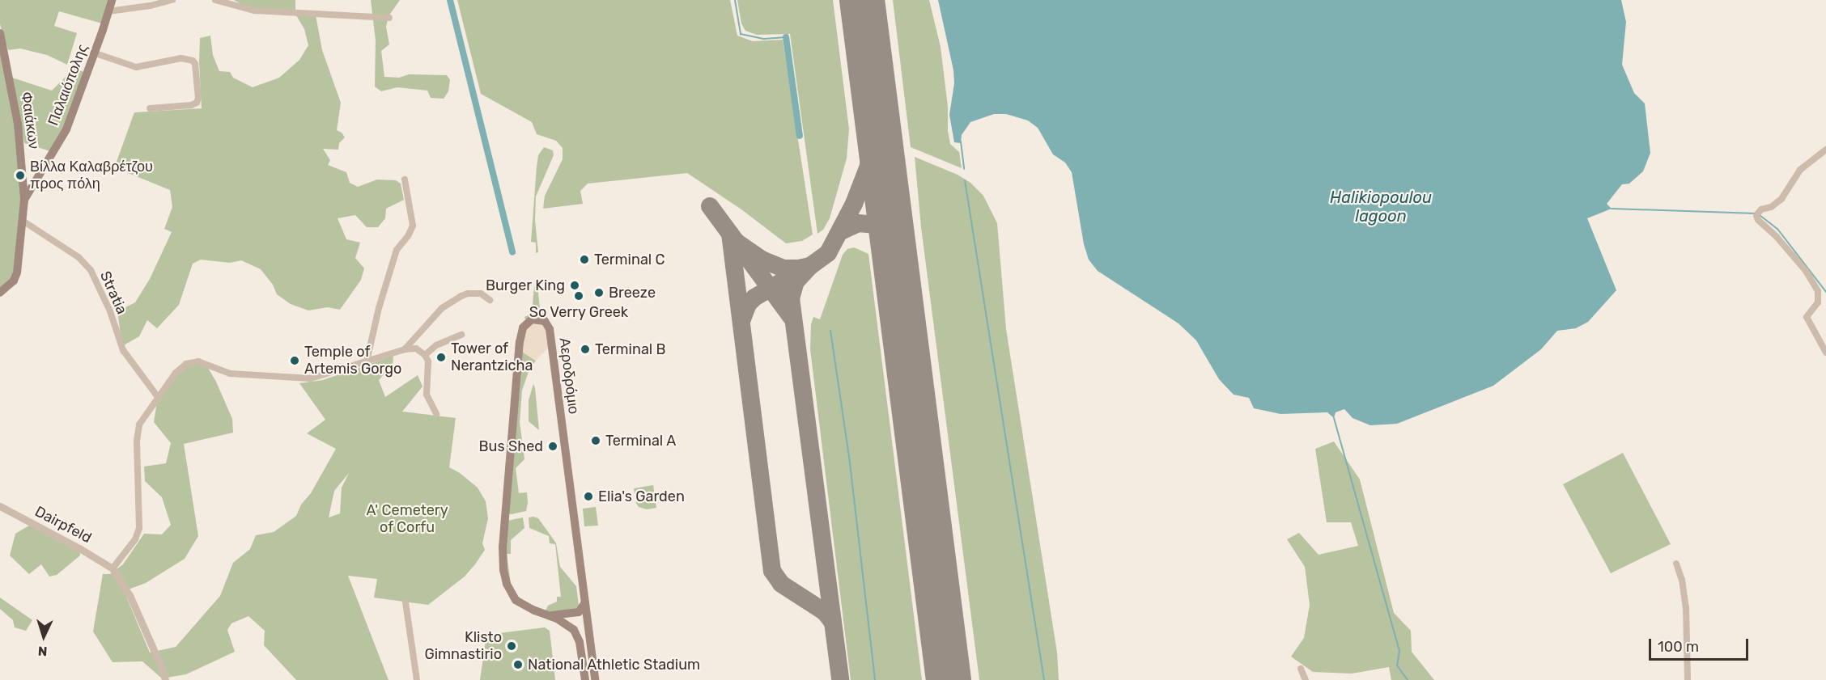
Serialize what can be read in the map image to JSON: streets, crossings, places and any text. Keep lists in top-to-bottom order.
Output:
{
  "streets": {
    "main road": ["Παλαιόπολης", "Φαιάκων", "Αεροδρόμιο"],
    "street": ["Stratia", "Dairpfeld"]
  },
  "crossings": [
    ["Παλαιόπολης", "Φαιάκων"],
    ["Φαιάκων", "Stratia"]
  ],
  "water": ["Halikiopoulou lagoon"],
  "parks": ["A' Cemetery of Corfu"],
  "places": [
    "Βίλλα Καλαβρέτζου προς πόλη",
    "Terminal C",
    "Burger King",
    "Breeze",
    "So Verry Greek",
    "Terminal B",
    "Tower of Nerantzicha",
    "Temple of Artemis Gorgo",
    "Terminal A",
    "Bus Shed",
    "Elia's Garden",
    "Klisto Gimnastirio",
    "National Athletic Stadium"
  ],
  "scale_bar": "100 m",
  "north": "bottom"
}
